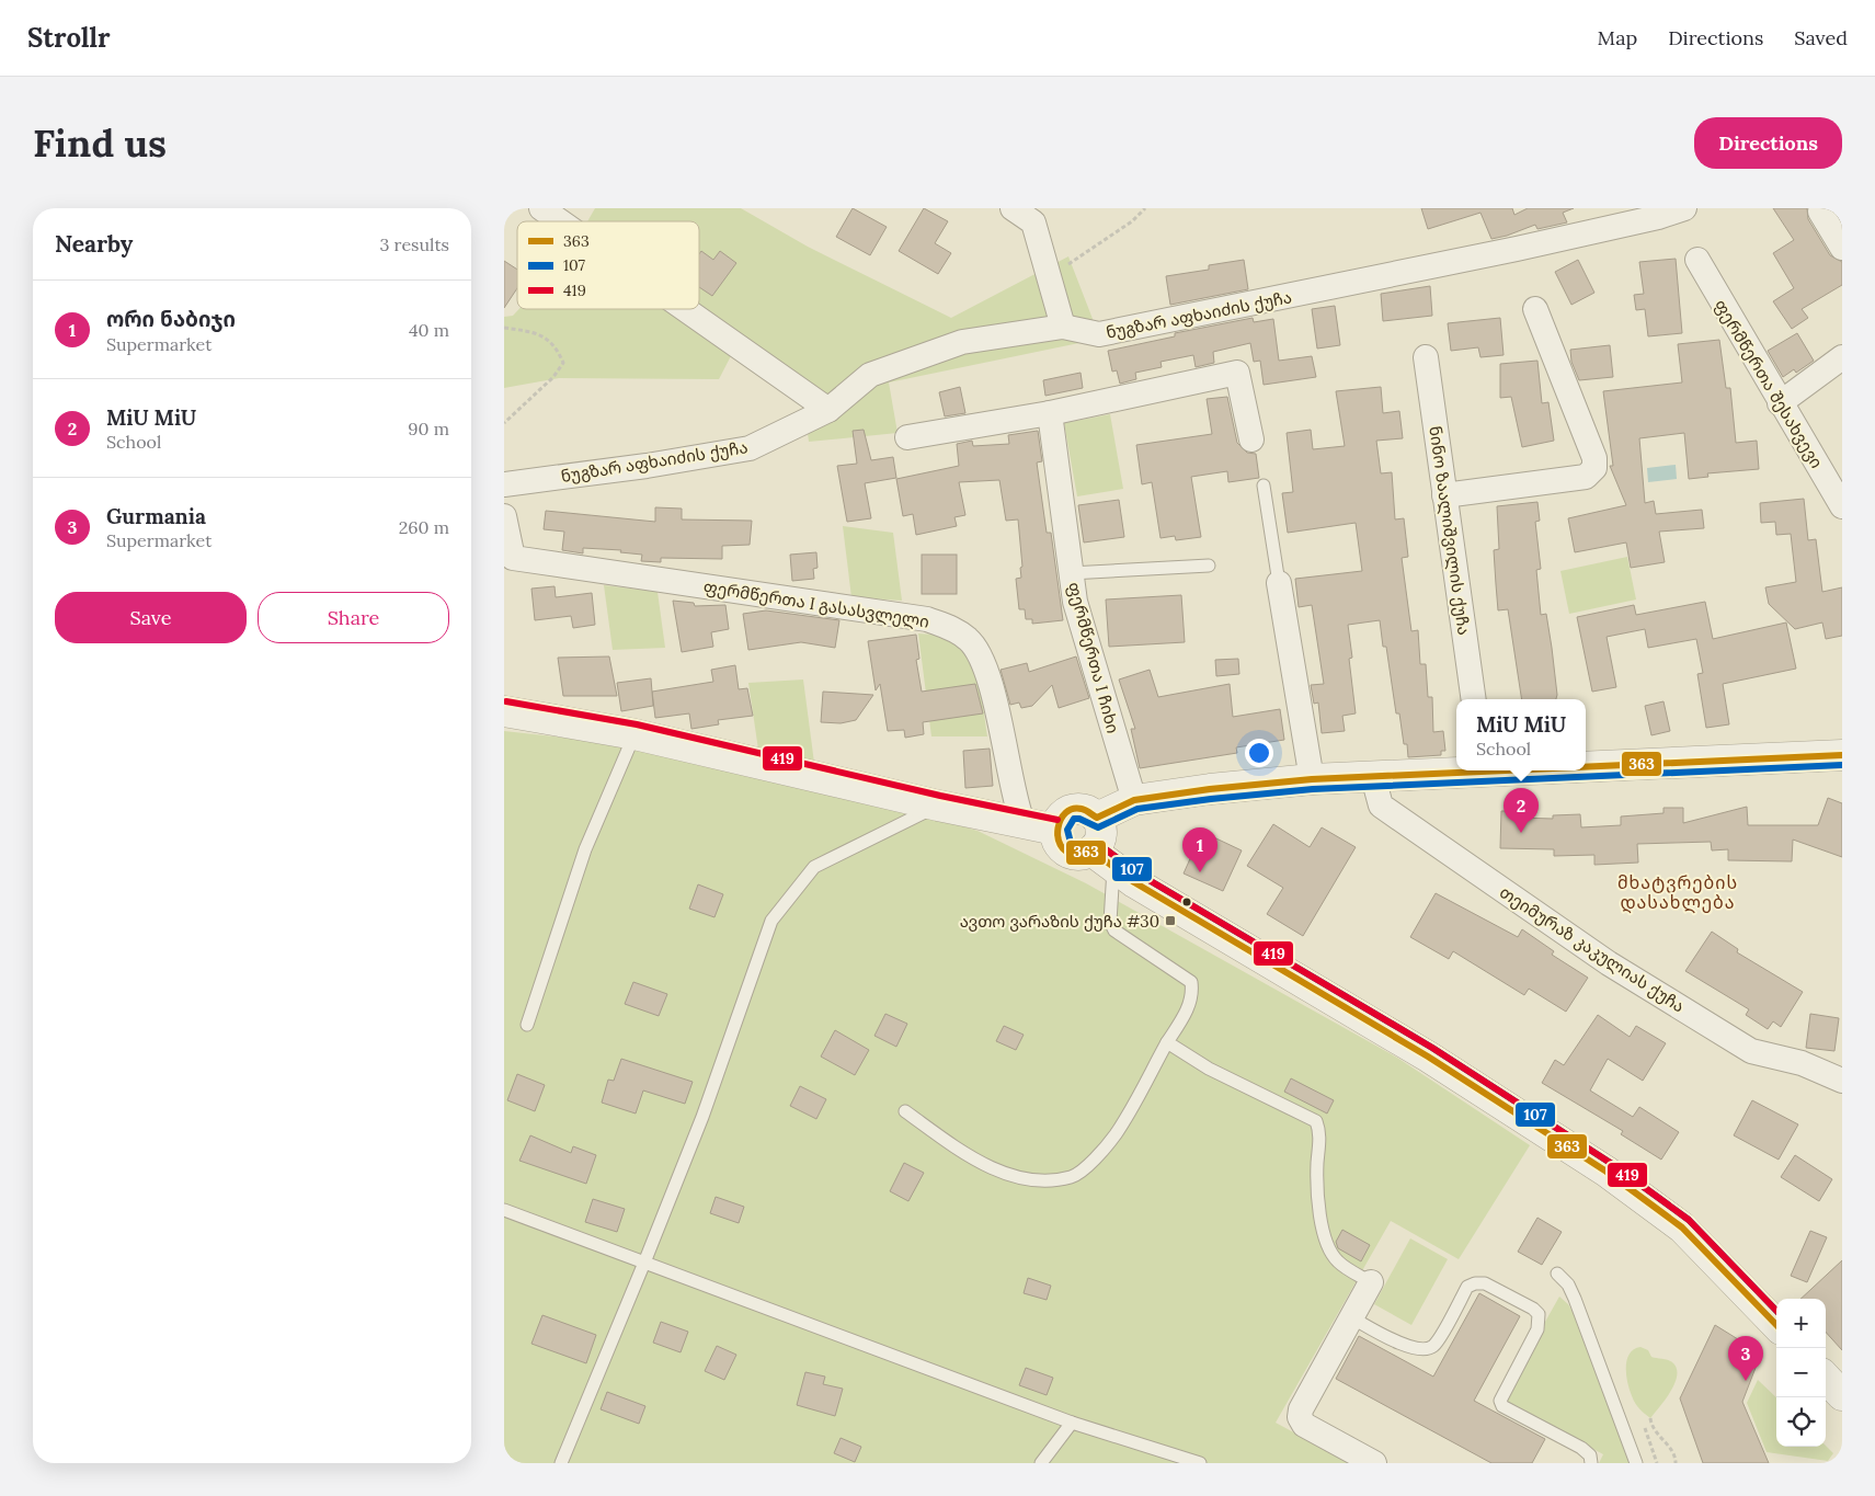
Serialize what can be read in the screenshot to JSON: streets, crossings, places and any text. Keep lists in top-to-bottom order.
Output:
{
  "streets": {
    "street": [
      "ნუგზარ აფხაიძის ქუჩა",
      "ფერმწერთა შესახვევი",
      "ნინო ზაალიშვილის ქუჩა",
      "ფერმწერთა I გასასვლელი",
      "ფერმწერთა I ჩიხი",
      "თეიმურაზ კაკულიას ქუჩა"
    ]
  },
  "districts": ["მხატვრების დასახლება"],
  "places": {
    "transit": ["ავთო ვარაზის ქუჩა #30"]
  },
  "lines": ["transit line 419", "transit line 363", "transit line 107"],
  "legend": ["363", "107", "419"],
  "page": {
    "header": "Strollr",
    "nav": ["Map", "Directions", "Saved"],
    "buttons": [
      "Directions",
      ["Save", "Share"]
    ],
    "title": "Find us",
    "heading": ["Nearby", "3 results"],
    "list": [
      {
        "mark": "1",
        "name": "ორი ნაბიჯი",
        "note": "Supermarket",
        "value": "40 m"
      },
      {
        "mark": "2",
        "name": "MiU MiU",
        "note": "School",
        "value": "90 m"
      },
      {
        "mark": "3",
        "name": "Gurmania",
        "note": "Supermarket",
        "value": "260 m"
      }
    ],
    "popup": ["MiU MiU", "School"],
    "pins": ["2", "1", "3"],
    "map_buttons": ["+", "−"]
  }
}
